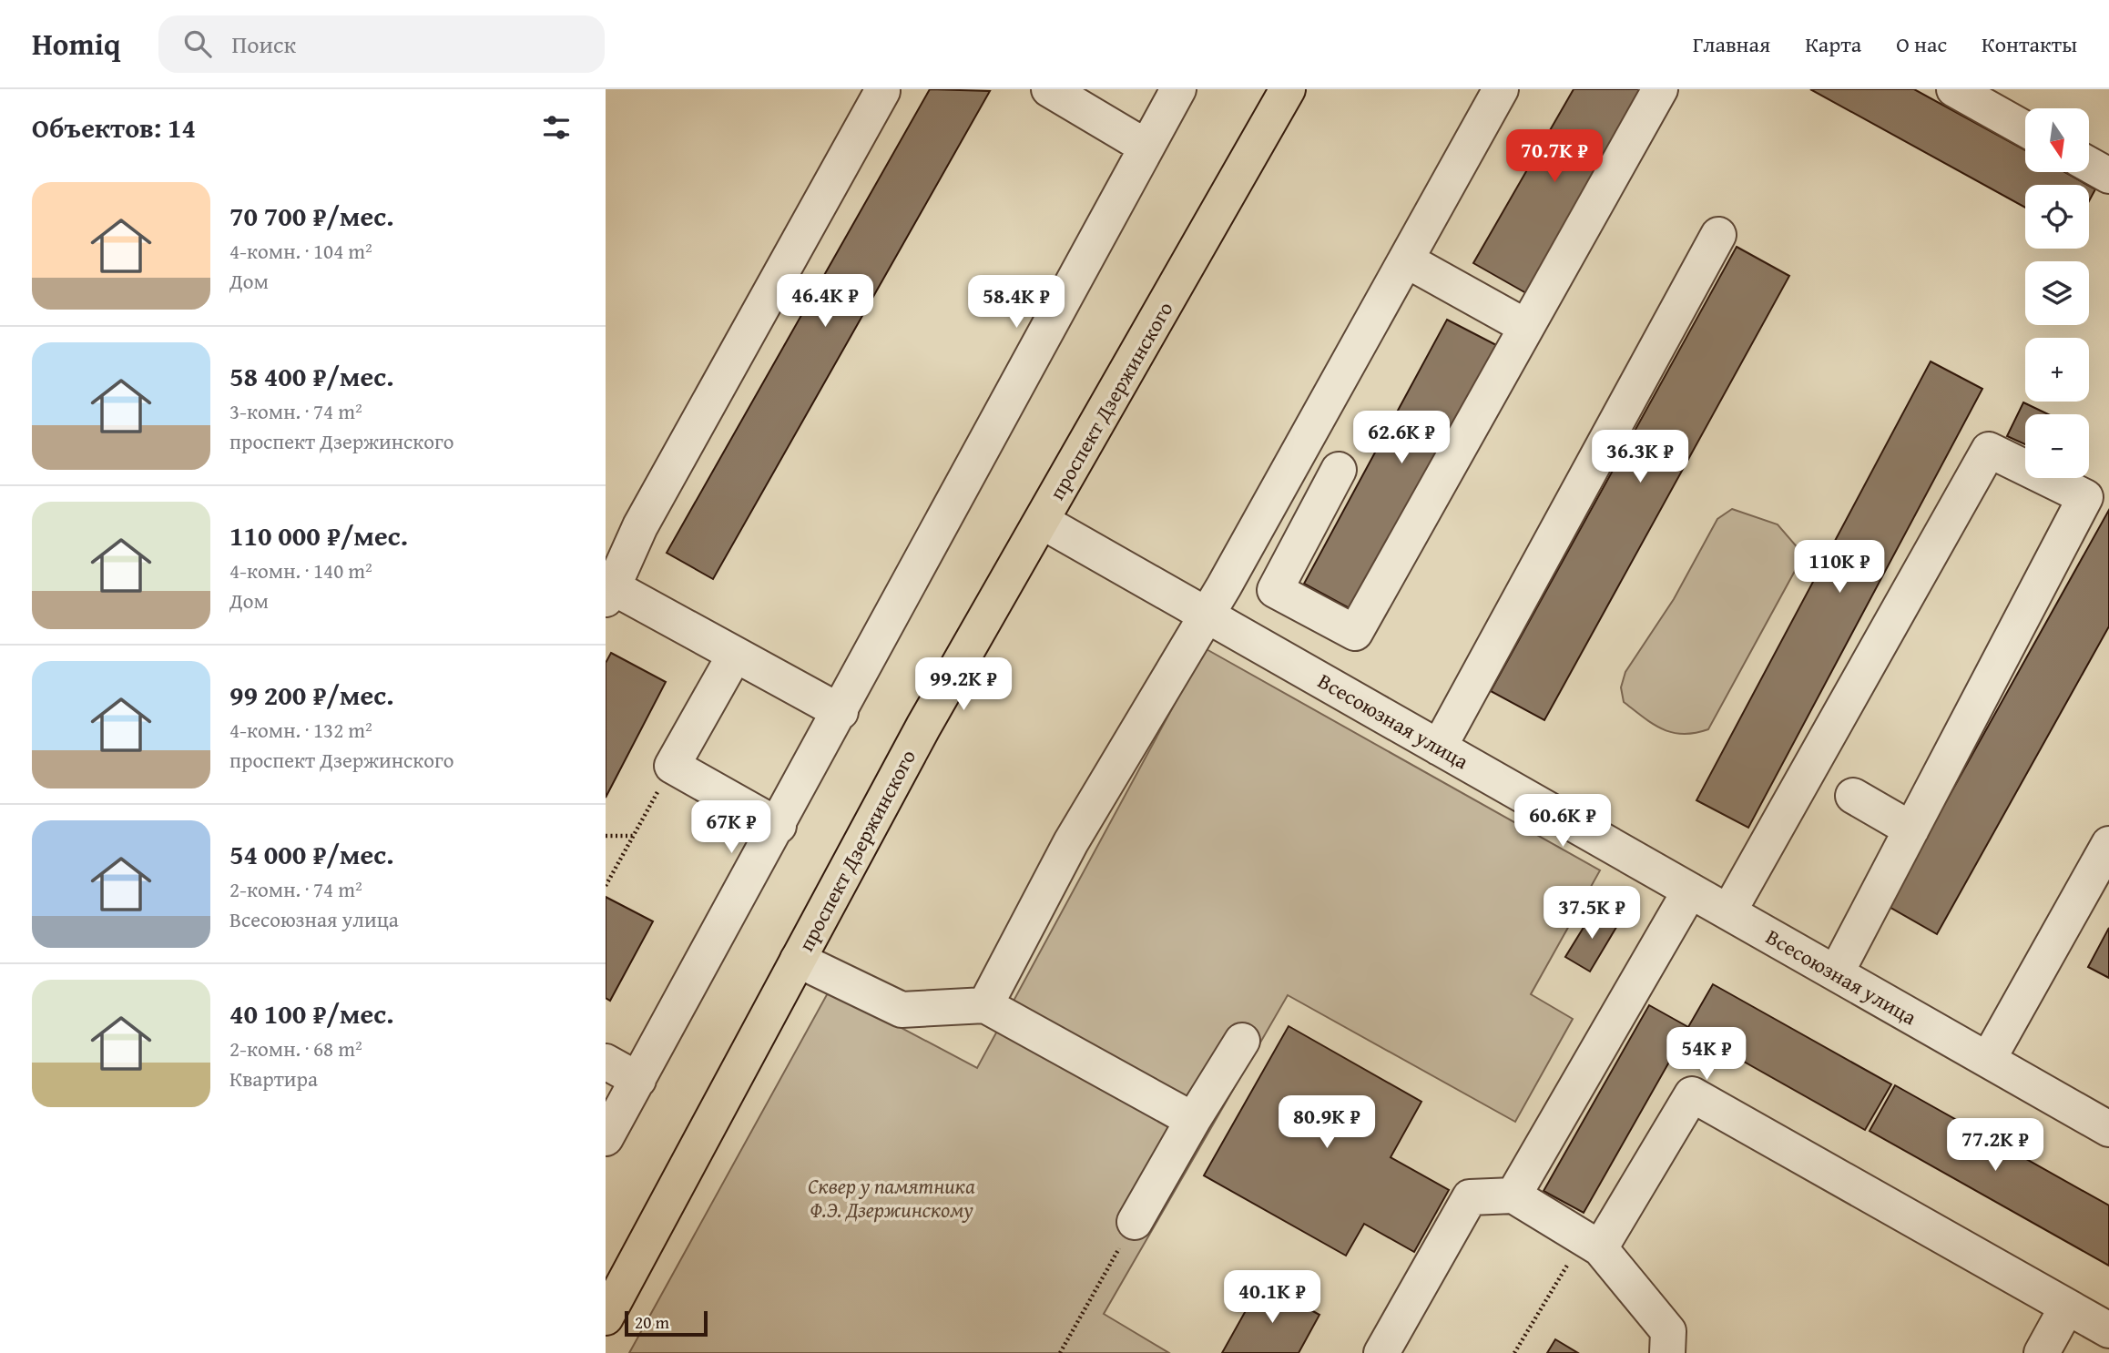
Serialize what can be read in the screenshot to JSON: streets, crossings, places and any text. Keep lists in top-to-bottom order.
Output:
{
  "streets": {
    "main road": ["проспект Дзержинского"],
    "street": ["Всесоюзная улица"]
  },
  "crossings": [
    ["проспект Дзержинского", "Всесоюзная улица"]
  ],
  "parks": ["Сквер у памятника Ф.Э. Дзержинскому"],
  "scale_bar": "20 m",
  "north": "bottom",
  "page": {
    "header": "Homiq",
    "search": "Поиск",
    "nav": [
      "Главная",
      "Карта",
      "О нас",
      "Контакты"
    ],
    "heading": "Объектов: 14",
    "map_buttons": ["+", "−"],
    "price": [
      "70.7K ₽",
      "46.4K ₽",
      "58.4K ₽",
      "62.6K ₽",
      "36.3K ₽",
      "110K ₽",
      "99.2K ₽",
      "60.6K ₽",
      "67K ₽",
      "37.5K ₽",
      "54K ₽",
      "80.9K ₽",
      "77.2K ₽",
      "40.1K ₽"
    ],
    "list": [
      {
        "name": "70 700 ₽/мес.",
        "note": "4-комн. · 104 m² · Дом"
      },
      {
        "name": "58 400 ₽/мес.",
        "note": "3-комн. · 74 m² · проспект Дзержинского"
      },
      {
        "name": "110 000 ₽/мес.",
        "note": "4-комн. · 140 m² · Дом"
      },
      {
        "name": "99 200 ₽/мес.",
        "note": "4-комн. · 132 m² · проспект Дзержинского"
      },
      {
        "name": "54 000 ₽/мес.",
        "note": "2-комн. · 74 m² · Всесоюзная улица"
      },
      {
        "name": "40 100 ₽/мес.",
        "note": "2-комн. · 68 m² · Квартира"
      }
    ],
    "scale": "20 m"
  }
}
